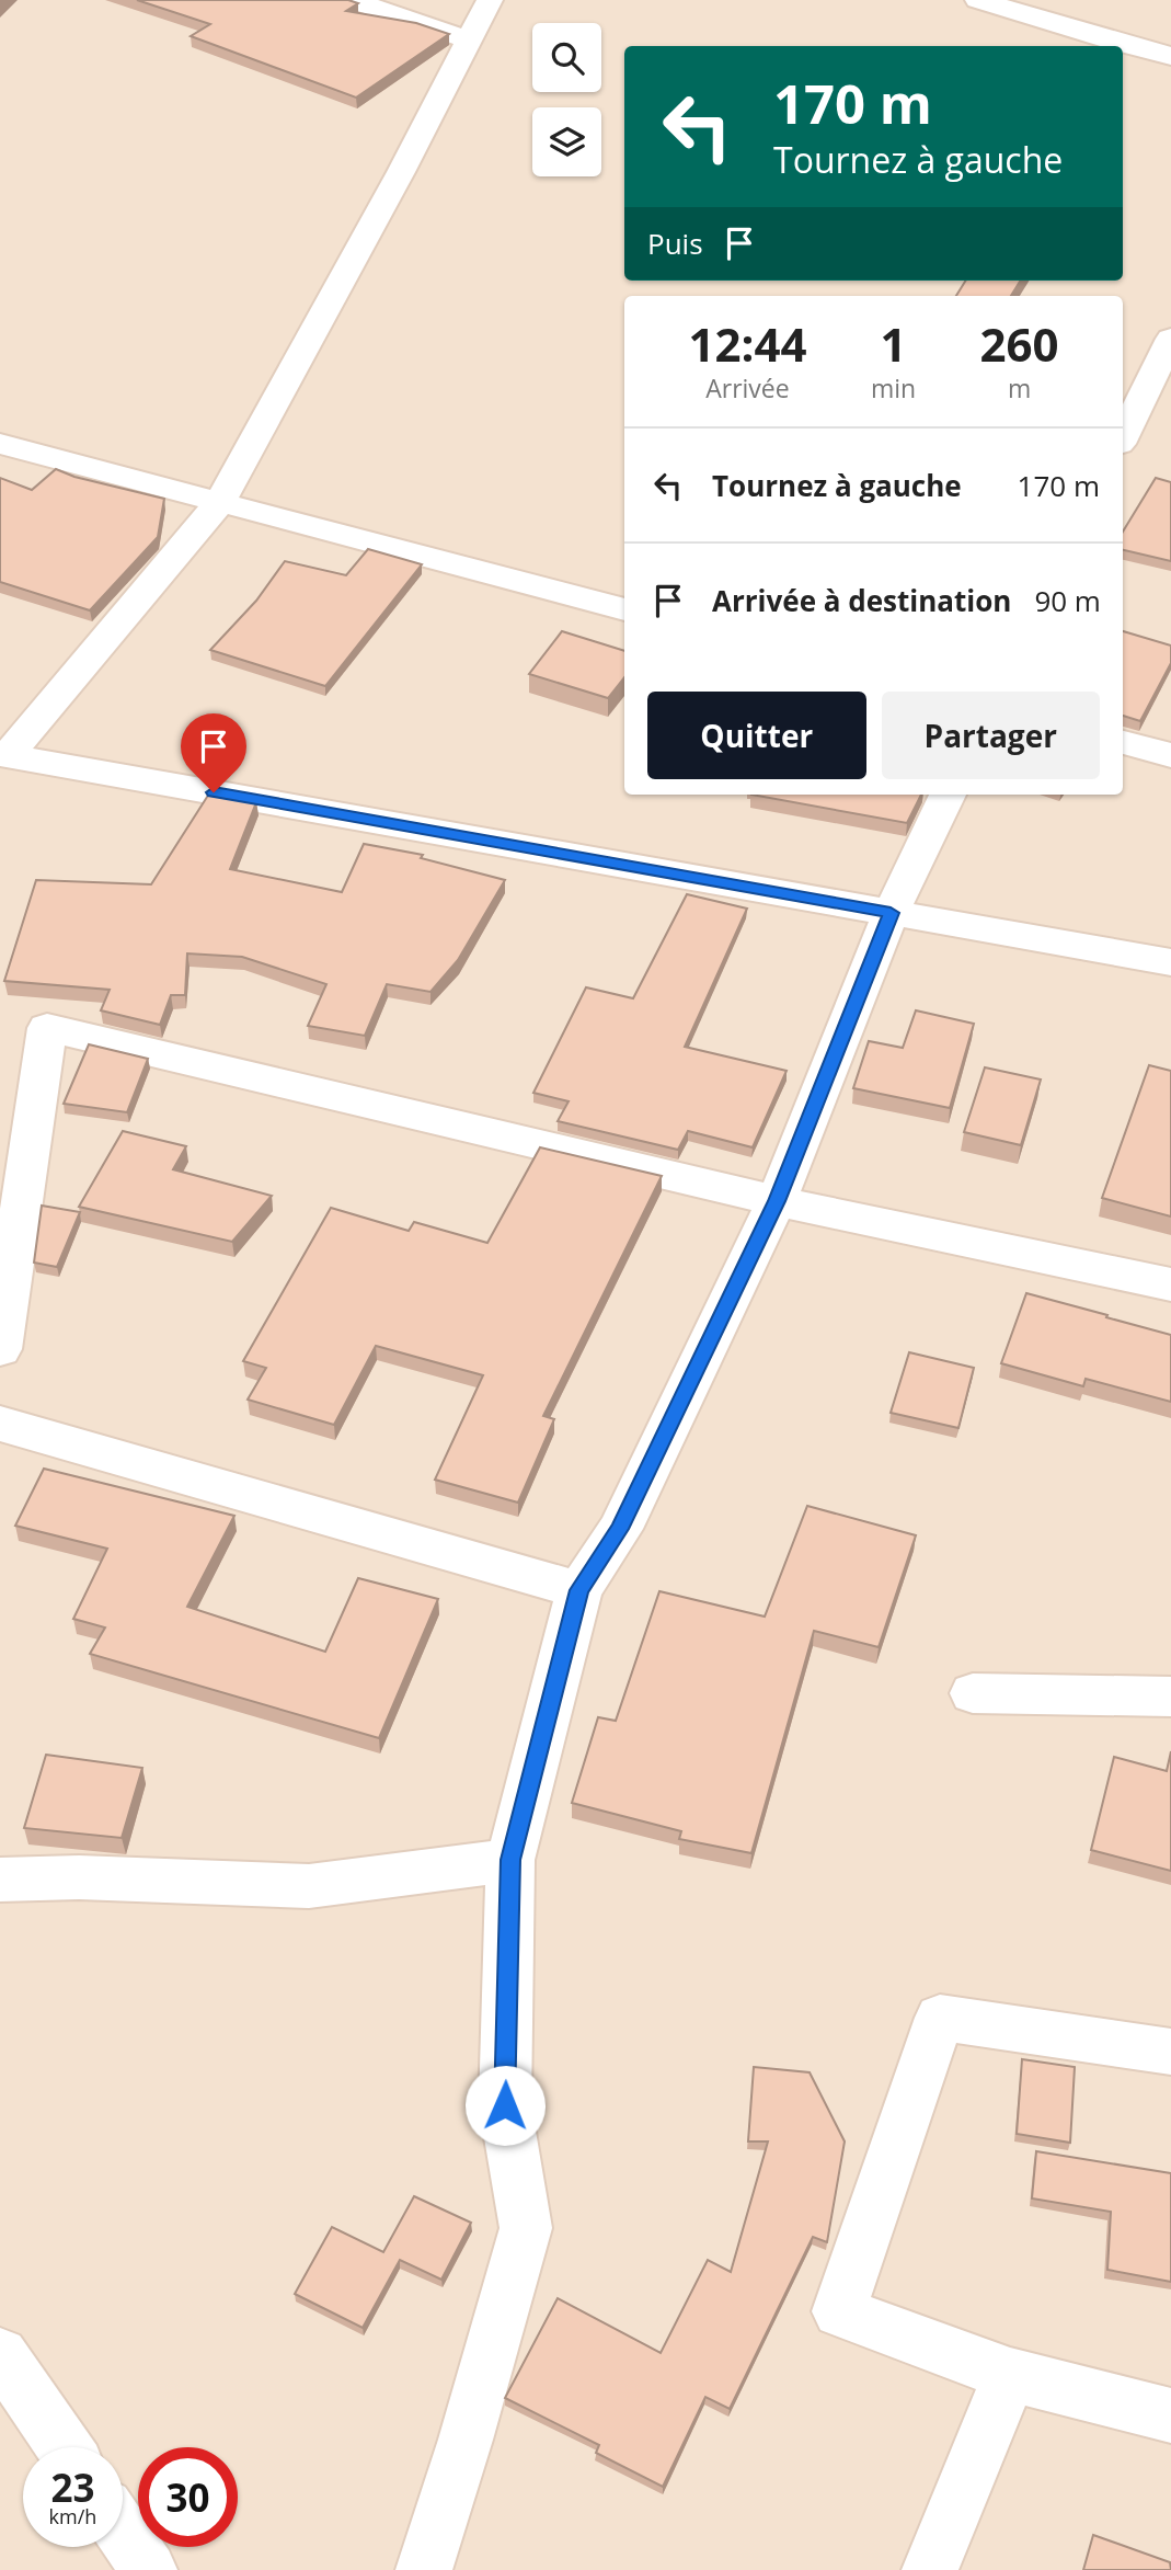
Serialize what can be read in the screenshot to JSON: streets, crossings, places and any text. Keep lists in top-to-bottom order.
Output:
{
  "page": {
    "turn": ["170 m", "Tournez à gauche"],
    "then": "Puis",
    "eta": [
      "12:44",
      "Arrivée",
      "1",
      "min",
      "260",
      "m"
    ],
    "list": [
      {
        "name": "Tournez à gauche",
        "value": "170 m"
      },
      {
        "name": "Arrivée à destination",
        "value": "90 m"
      }
    ],
    "buttons": ["Quitter", "Partager"],
    "speed": "23 km/h",
    "limit": "30"
  }
}
